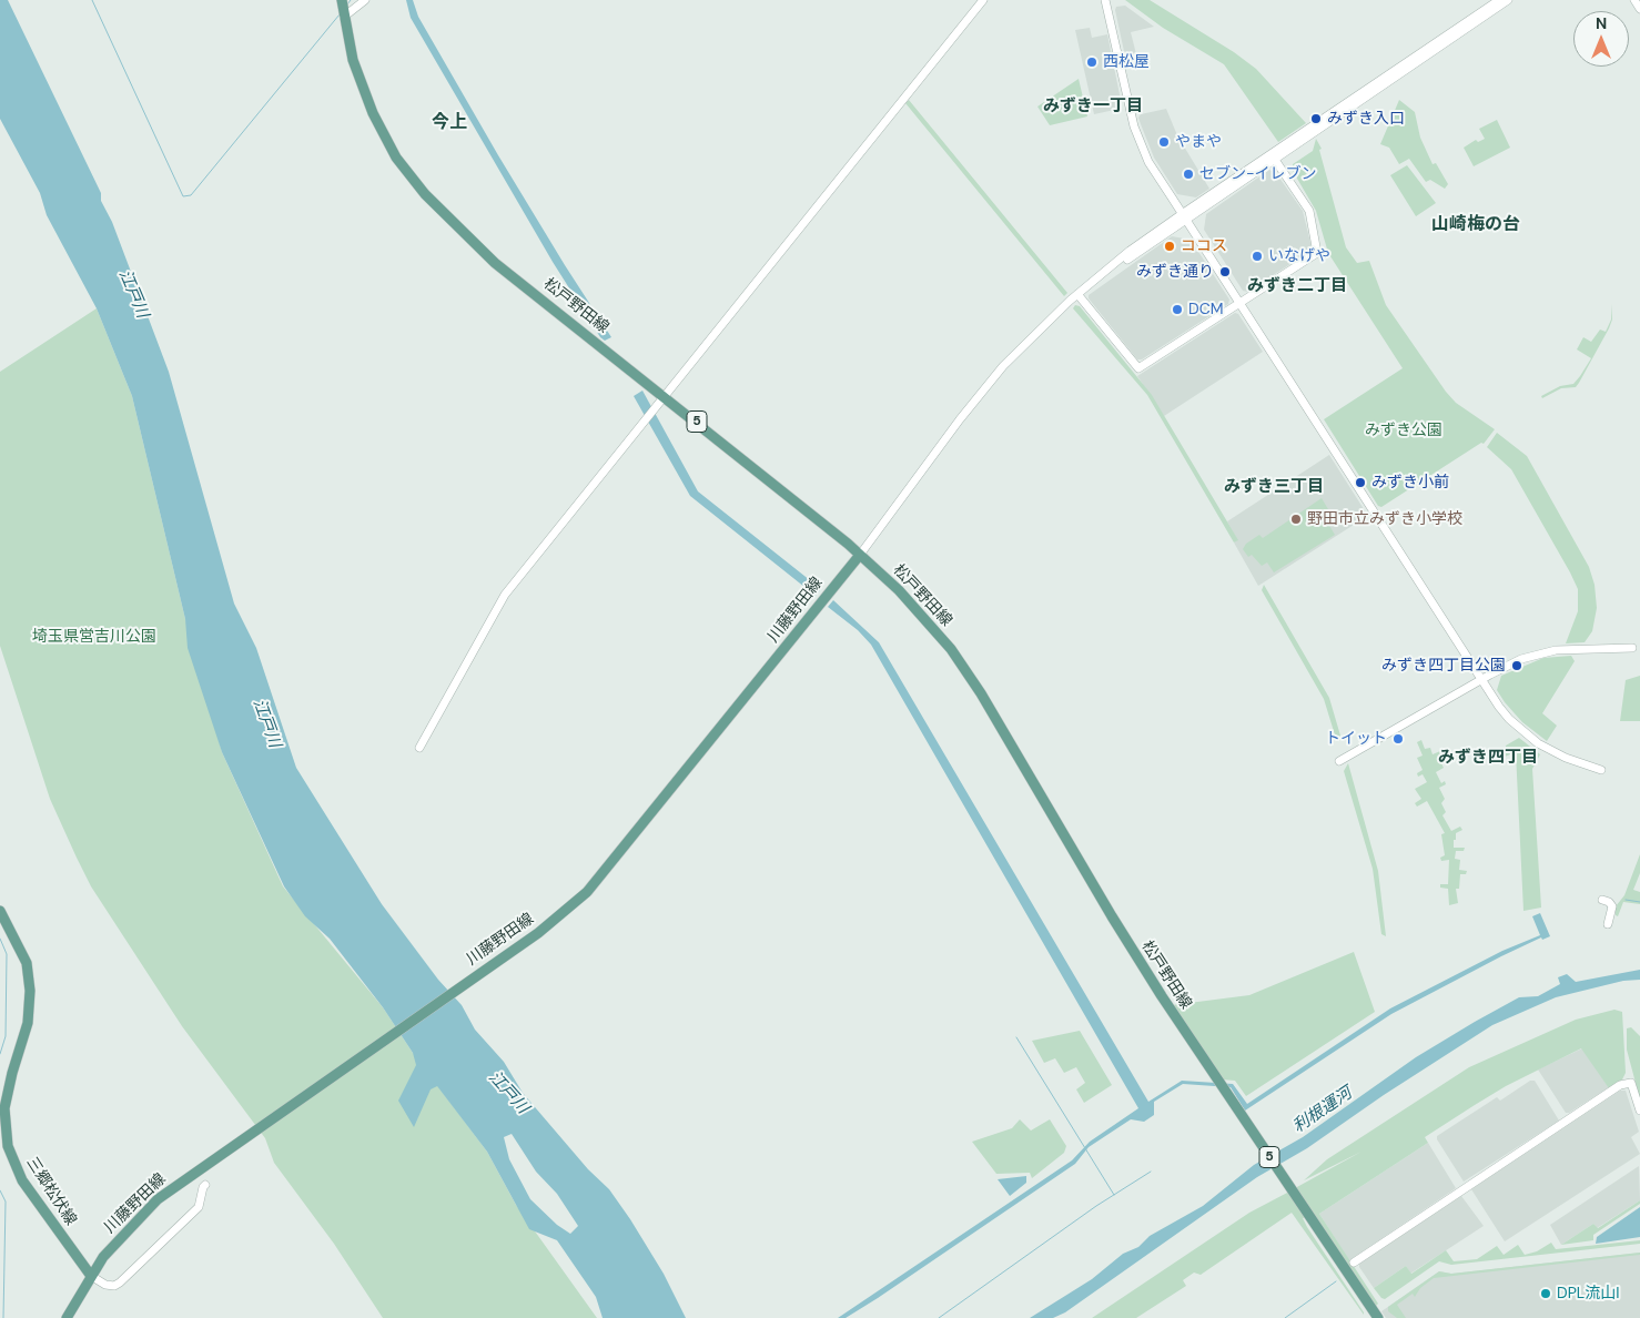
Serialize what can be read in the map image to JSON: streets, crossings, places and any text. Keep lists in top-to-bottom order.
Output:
{
  "streets": {
    "main road": [
      "松戸野田線",
      "5",
      "川藤野田線",
      "三郷松伏線"
    ]
  },
  "crossings": [
    ["松戸野田線", "川藤野田線"],
    ["川藤野田線", "三郷松伏線"]
  ],
  "districts": [
    "みずき一丁目",
    "今上",
    "山崎梅の台",
    "みずき二丁目",
    "みずき三丁目",
    "みずき四丁目"
  ],
  "water": ["江戸川", "利根運河"],
  "parks": ["みずき公園", "埼玉県営吉川公園"],
  "places": [
    "西松屋",
    "みずき入口",
    "やまや",
    "セブン-イレブン",
    "ココス",
    "いなげや",
    "みずき通り",
    "DCM",
    "みずき小前",
    "野田市立みずき小学校",
    "みずき四丁目公園",
    "トイット",
    "DPL流山I"
  ],
  "north": "top"
}
